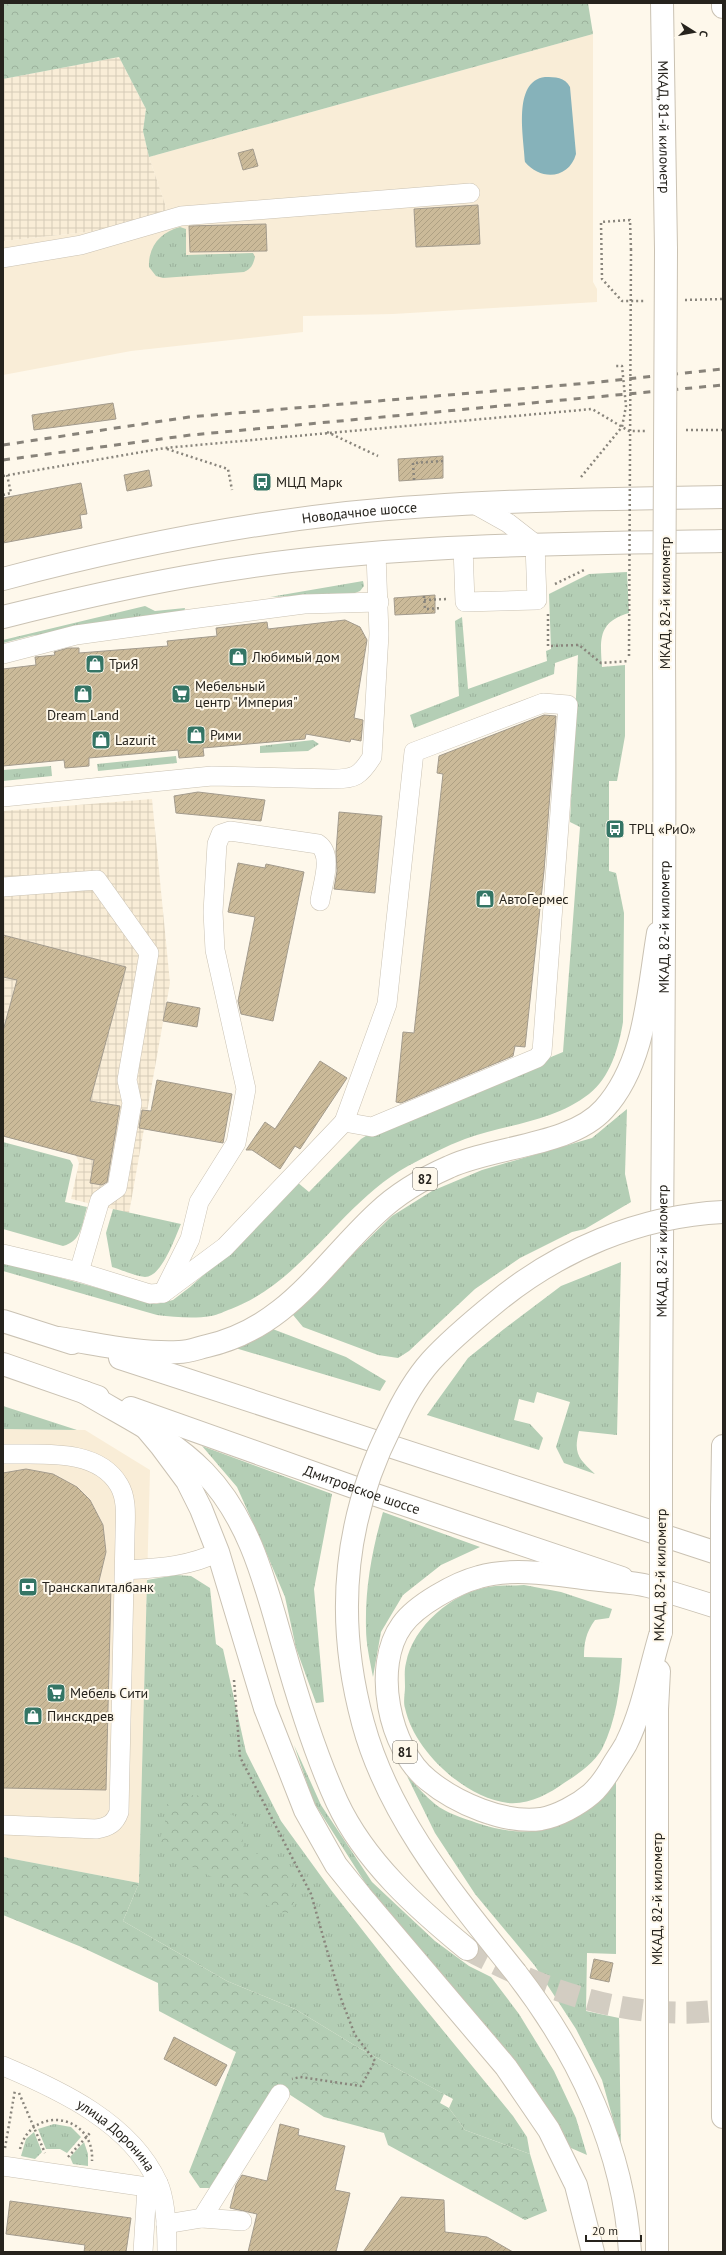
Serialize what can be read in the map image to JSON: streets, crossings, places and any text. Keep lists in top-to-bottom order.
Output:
{
  "streets": {
    "main road": [
      "МКАД, 81-й километр",
      "Новодачное шоссе",
      "МКАД, 82-й километр",
      "82",
      "Дмитровское шоссе",
      "81"
    ],
    "street": ["улица Доронина"]
  },
  "crossings": [
    ["МКАД, 81-й километр", "МКАД, 82-й километр"],
    ["МКАД, 82-й километр", "82"],
    ["МКАД, 82-й километр", "81"],
    ["Дмитровское шоссе", "81"]
  ],
  "places": {
    "bus stop": ["МЦД Марк", "ТРЦ «РиО»"],
    "shop": [
      "Любимый дом",
      "ТриЯ",
      "Dream Land",
      "Рими",
      "Lazurit",
      "АвтоГермес",
      "Пинскдрев"
    ],
    "supermarket": ["Мебельный центр \"Империя\"", "Мебель Сити"],
    "bank": ["Транскапиталбанк"]
  },
  "scale_bar": "20 m",
  "north": "right"
}
